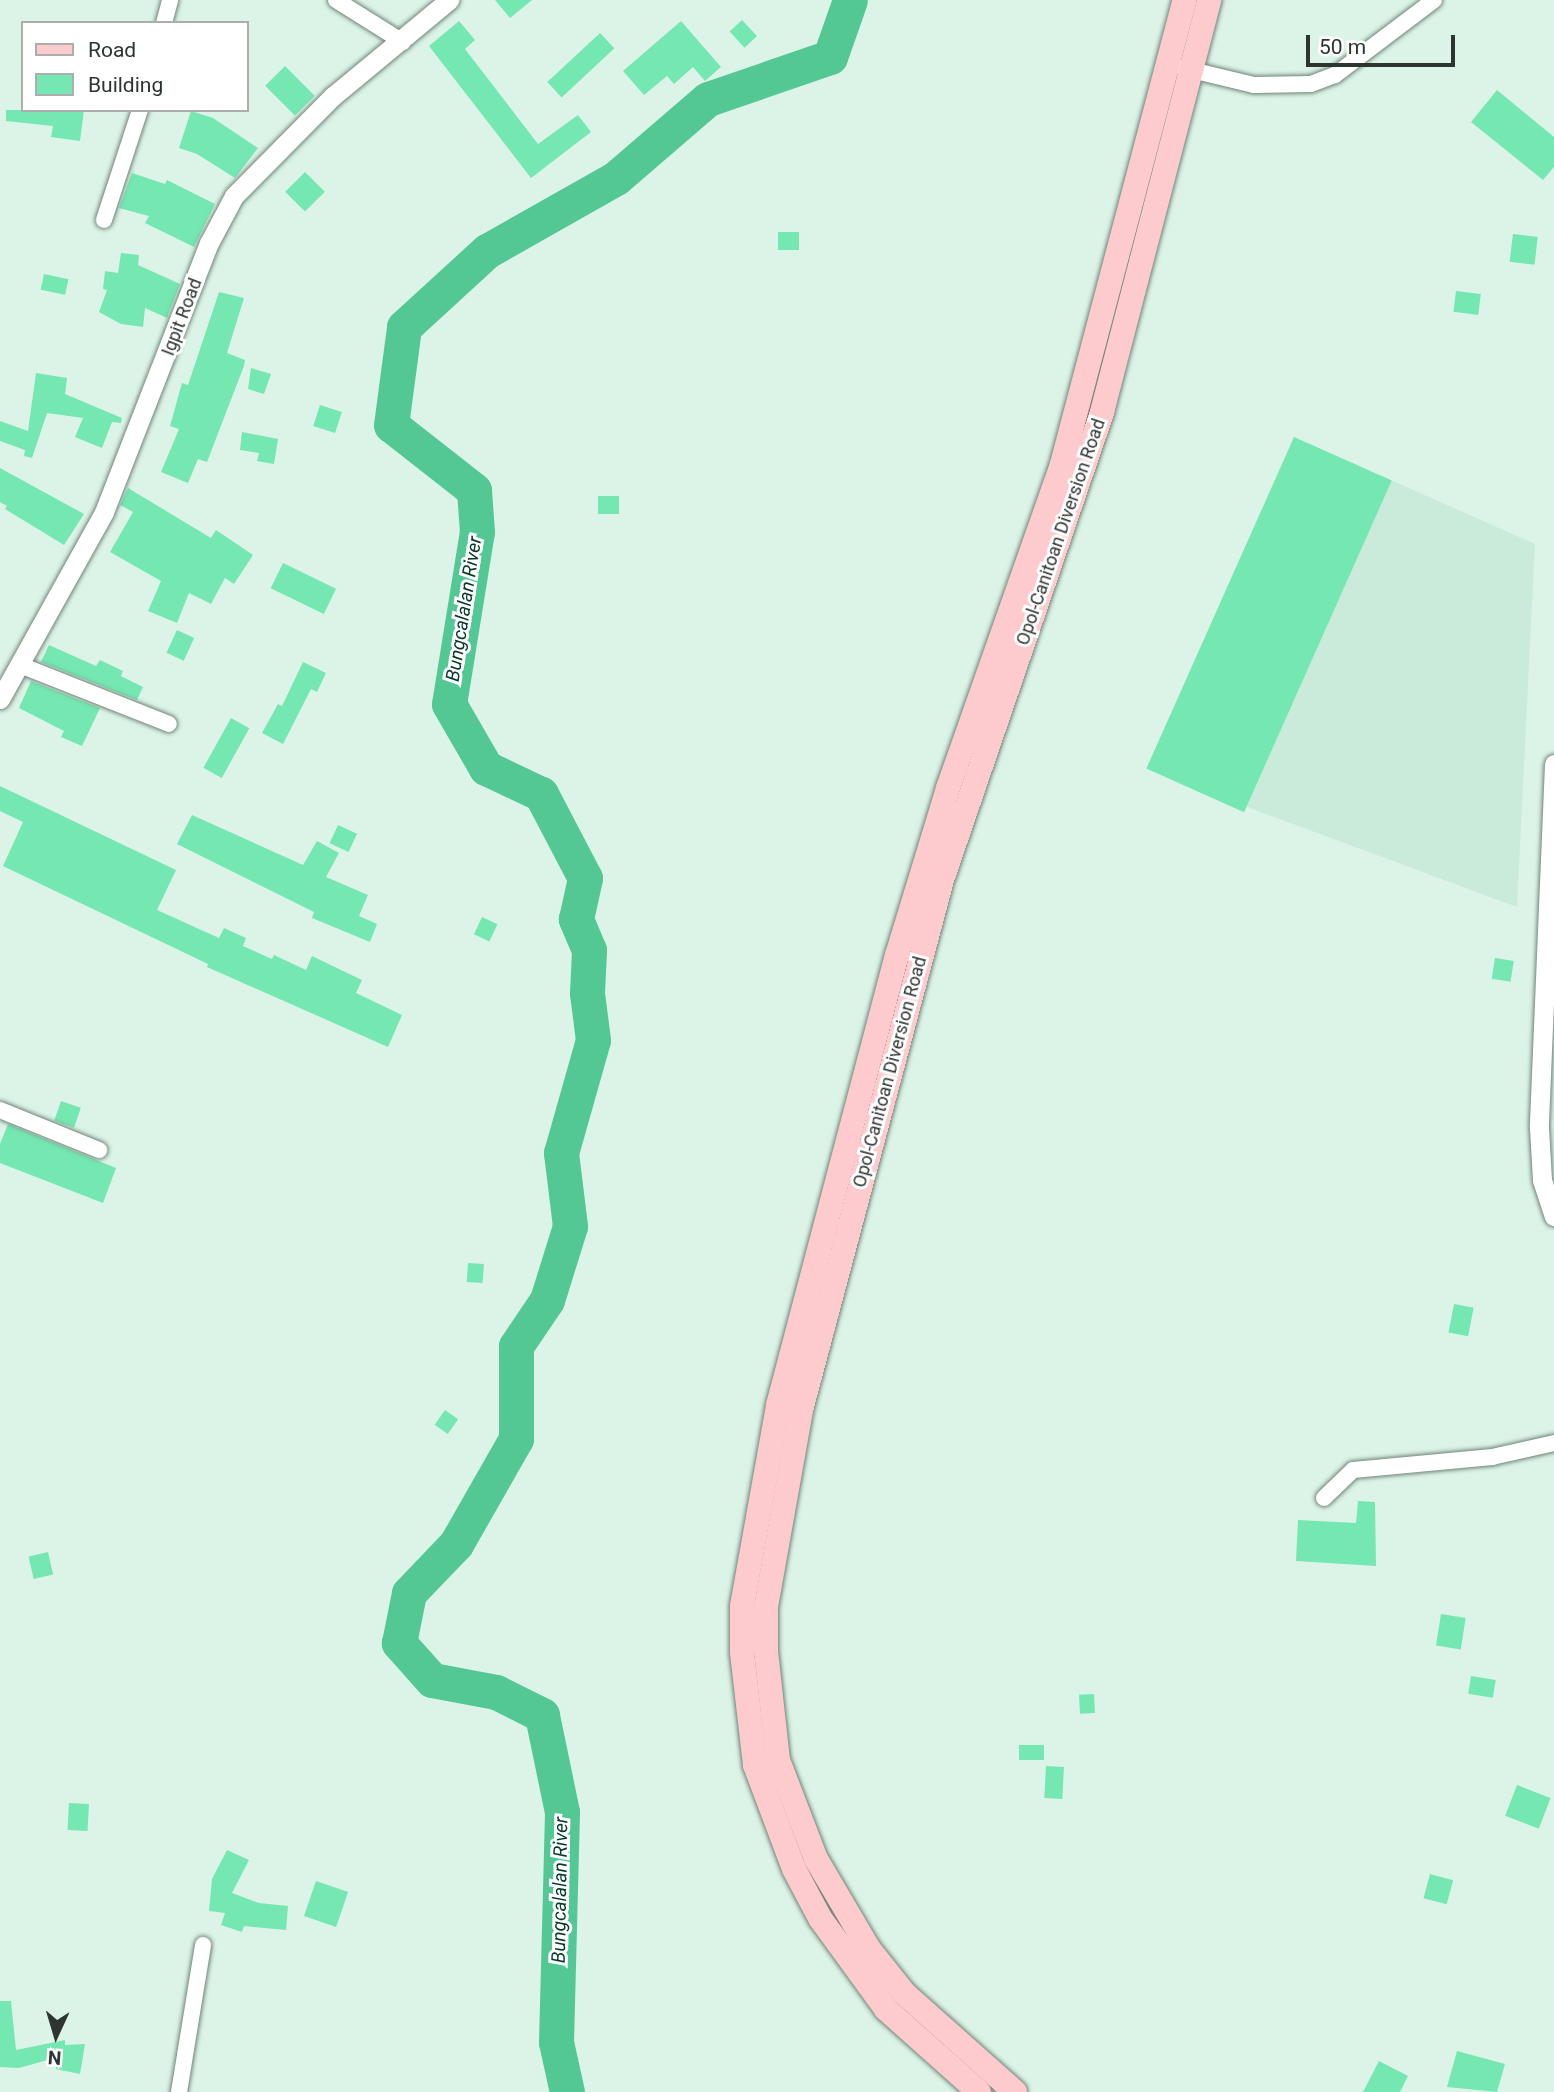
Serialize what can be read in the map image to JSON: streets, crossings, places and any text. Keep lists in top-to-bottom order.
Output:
{
  "streets": {
    "main road": ["Opol-Canitoan Diversion Road"],
    "street": ["Igpit Road"]
  },
  "water": ["Bungcalalan River"],
  "legend": ["Road", "Building"],
  "scale_bar": "50 m",
  "north": "bottom"
}
